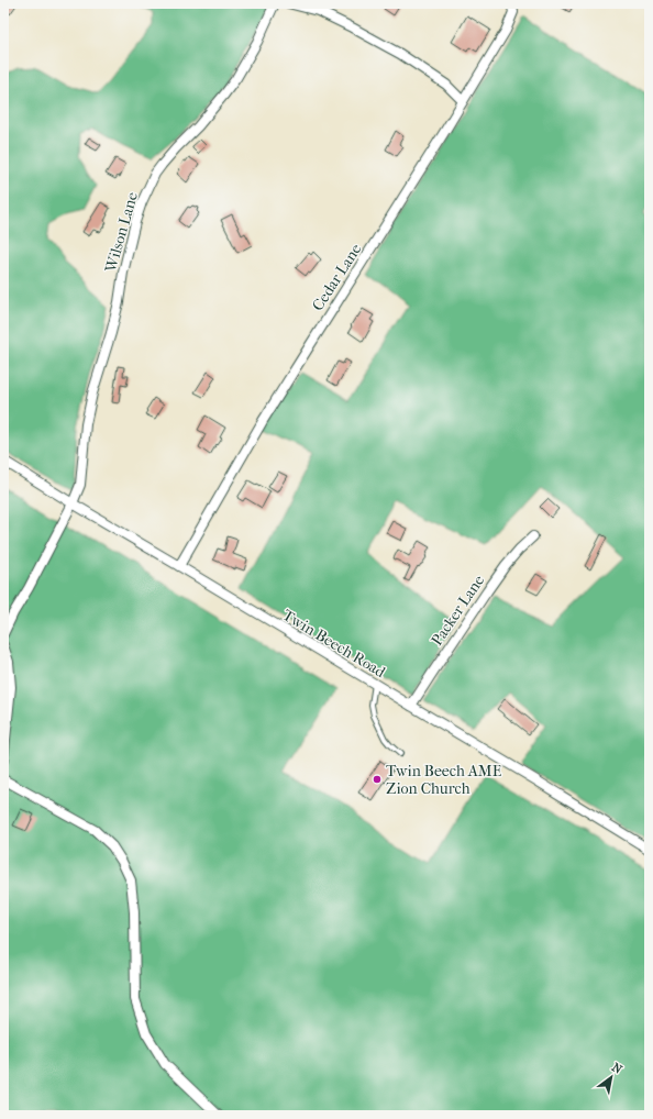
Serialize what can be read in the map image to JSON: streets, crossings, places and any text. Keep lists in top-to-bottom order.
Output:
{
  "streets": {
    "street": [
      "Wilson Lane",
      "Cedar Lane",
      "Packer Lane",
      "Twin Beech Road"
    ]
  },
  "crossings": [
    ["Wilson Lane", "Twin Beech Road"],
    ["Cedar Lane", "Twin Beech Road"],
    ["Packer Lane", "Twin Beech Road"]
  ],
  "places": ["Twin Beech AME Zion Church"],
  "north": "top right"
}
